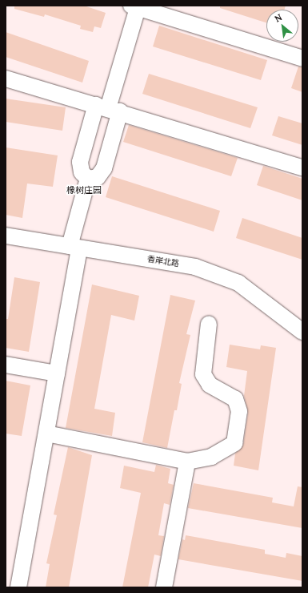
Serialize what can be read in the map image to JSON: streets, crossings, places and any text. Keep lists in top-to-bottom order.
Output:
{
  "streets": {
    "street": ["香岸北路"]
  },
  "districts": ["橡树庄园"],
  "north": "top left"
}
